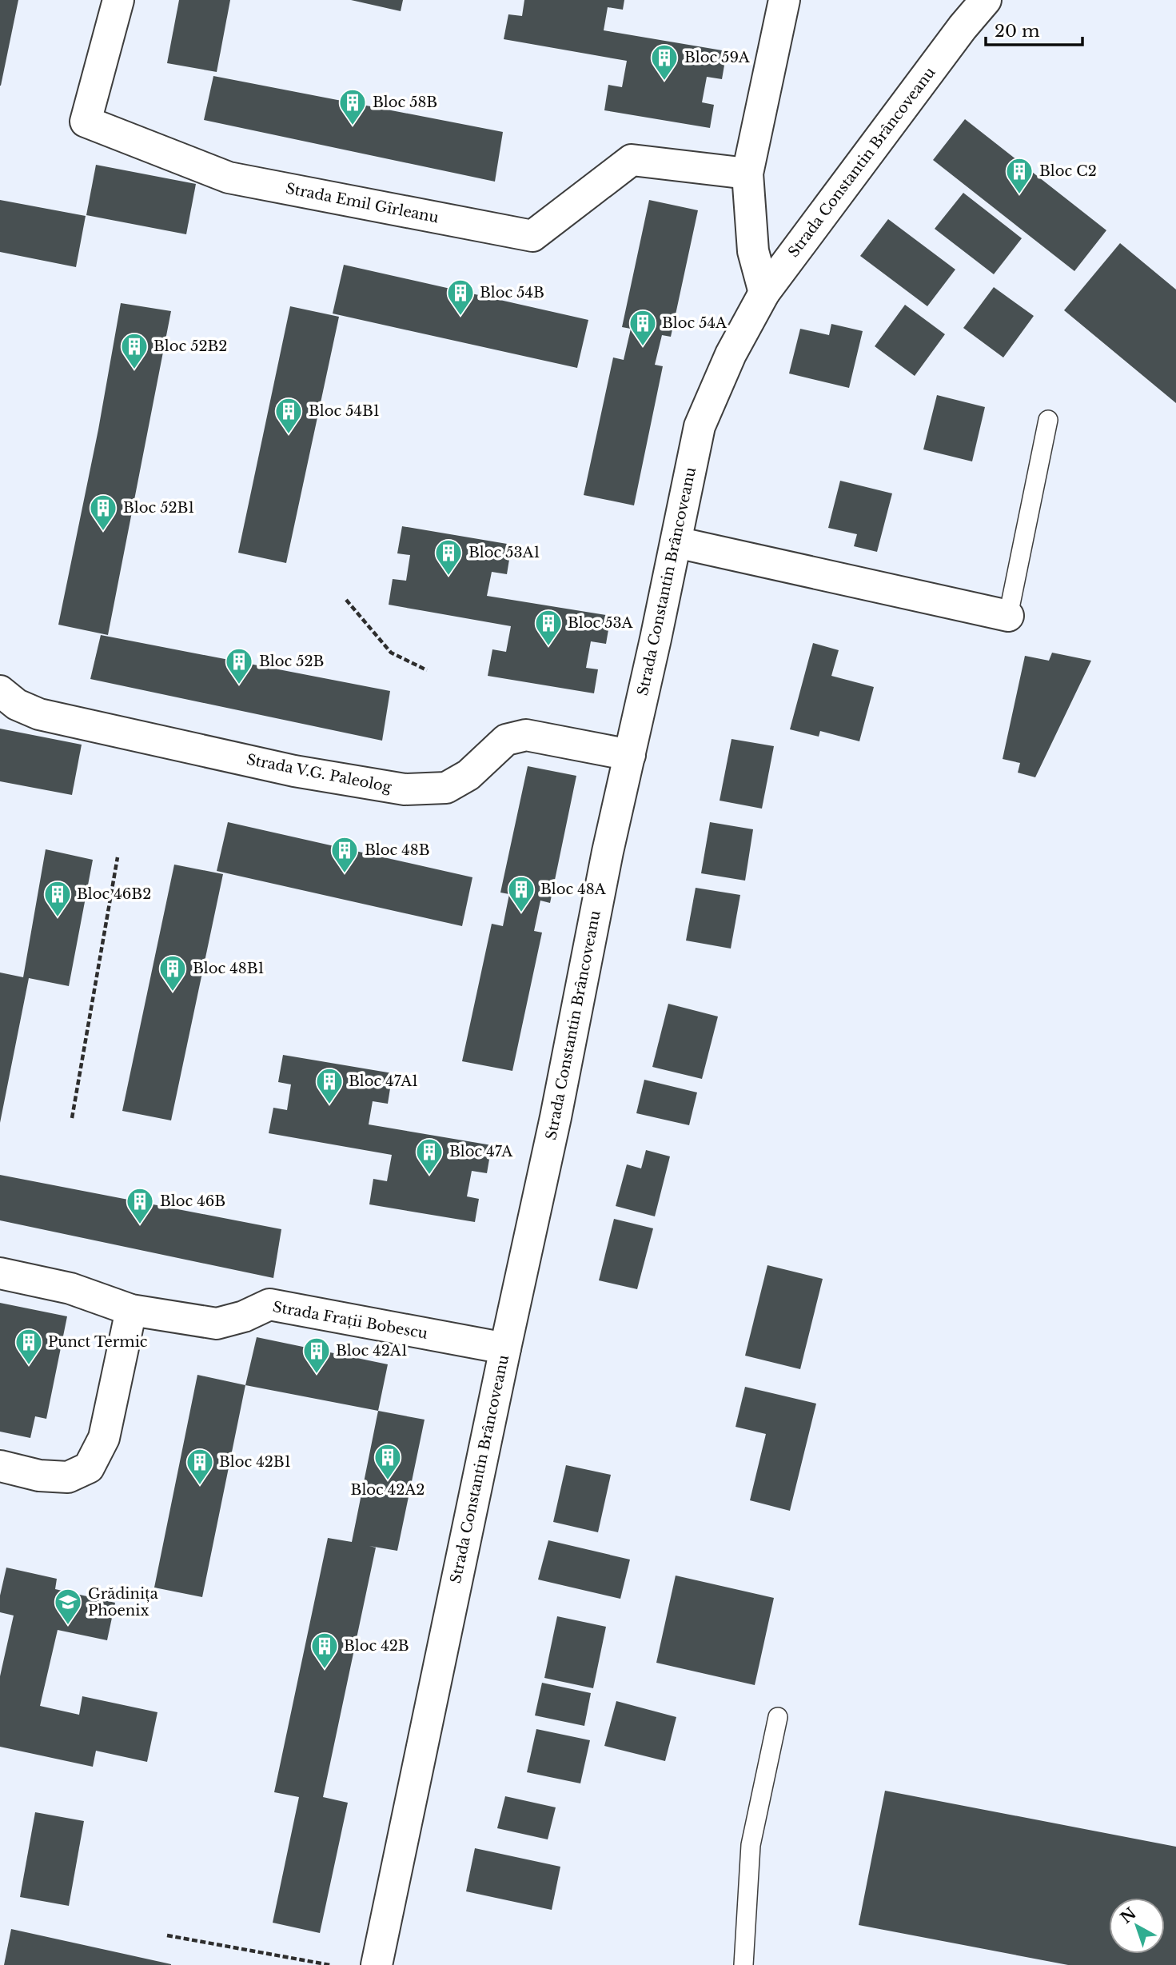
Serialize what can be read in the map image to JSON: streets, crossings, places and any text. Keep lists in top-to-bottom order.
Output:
{
  "streets": {
    "street": [
      "Strada Constantin Brâncoveanu",
      "Strada Emil Gîrleanu",
      "Strada V.G. Paleolog",
      "Strada Frații Bobescu"
    ]
  },
  "crossings": [
    ["Strada Constantin Brâncoveanu", "Strada V.G. Paleolog"],
    ["Strada Constantin Brâncoveanu", "Strada Frații Bobescu"]
  ],
  "places": {
    "building": [
      "Bloc 59A",
      "Bloc 58B",
      "Bloc C2",
      "Bloc 54B",
      "Bloc 54A",
      "Bloc 52B2",
      "Bloc 54B1",
      "Bloc 52B1",
      "Bloc 53A1",
      "Bloc 53A",
      "Bloc 52B",
      "Bloc 48B",
      "Bloc 48A",
      "Bloc 46B2",
      "Bloc 48B1",
      "Bloc 47A1",
      "Bloc 47A",
      "Bloc 46B",
      "Punct Termic",
      "Bloc 42A1",
      "Bloc 42A2",
      "Bloc 42B1",
      "Bloc 42B"
    ],
    "school or university": ["Grădinița Phoenix"]
  },
  "scale_bar": "20 m",
  "north": "top left"
}
